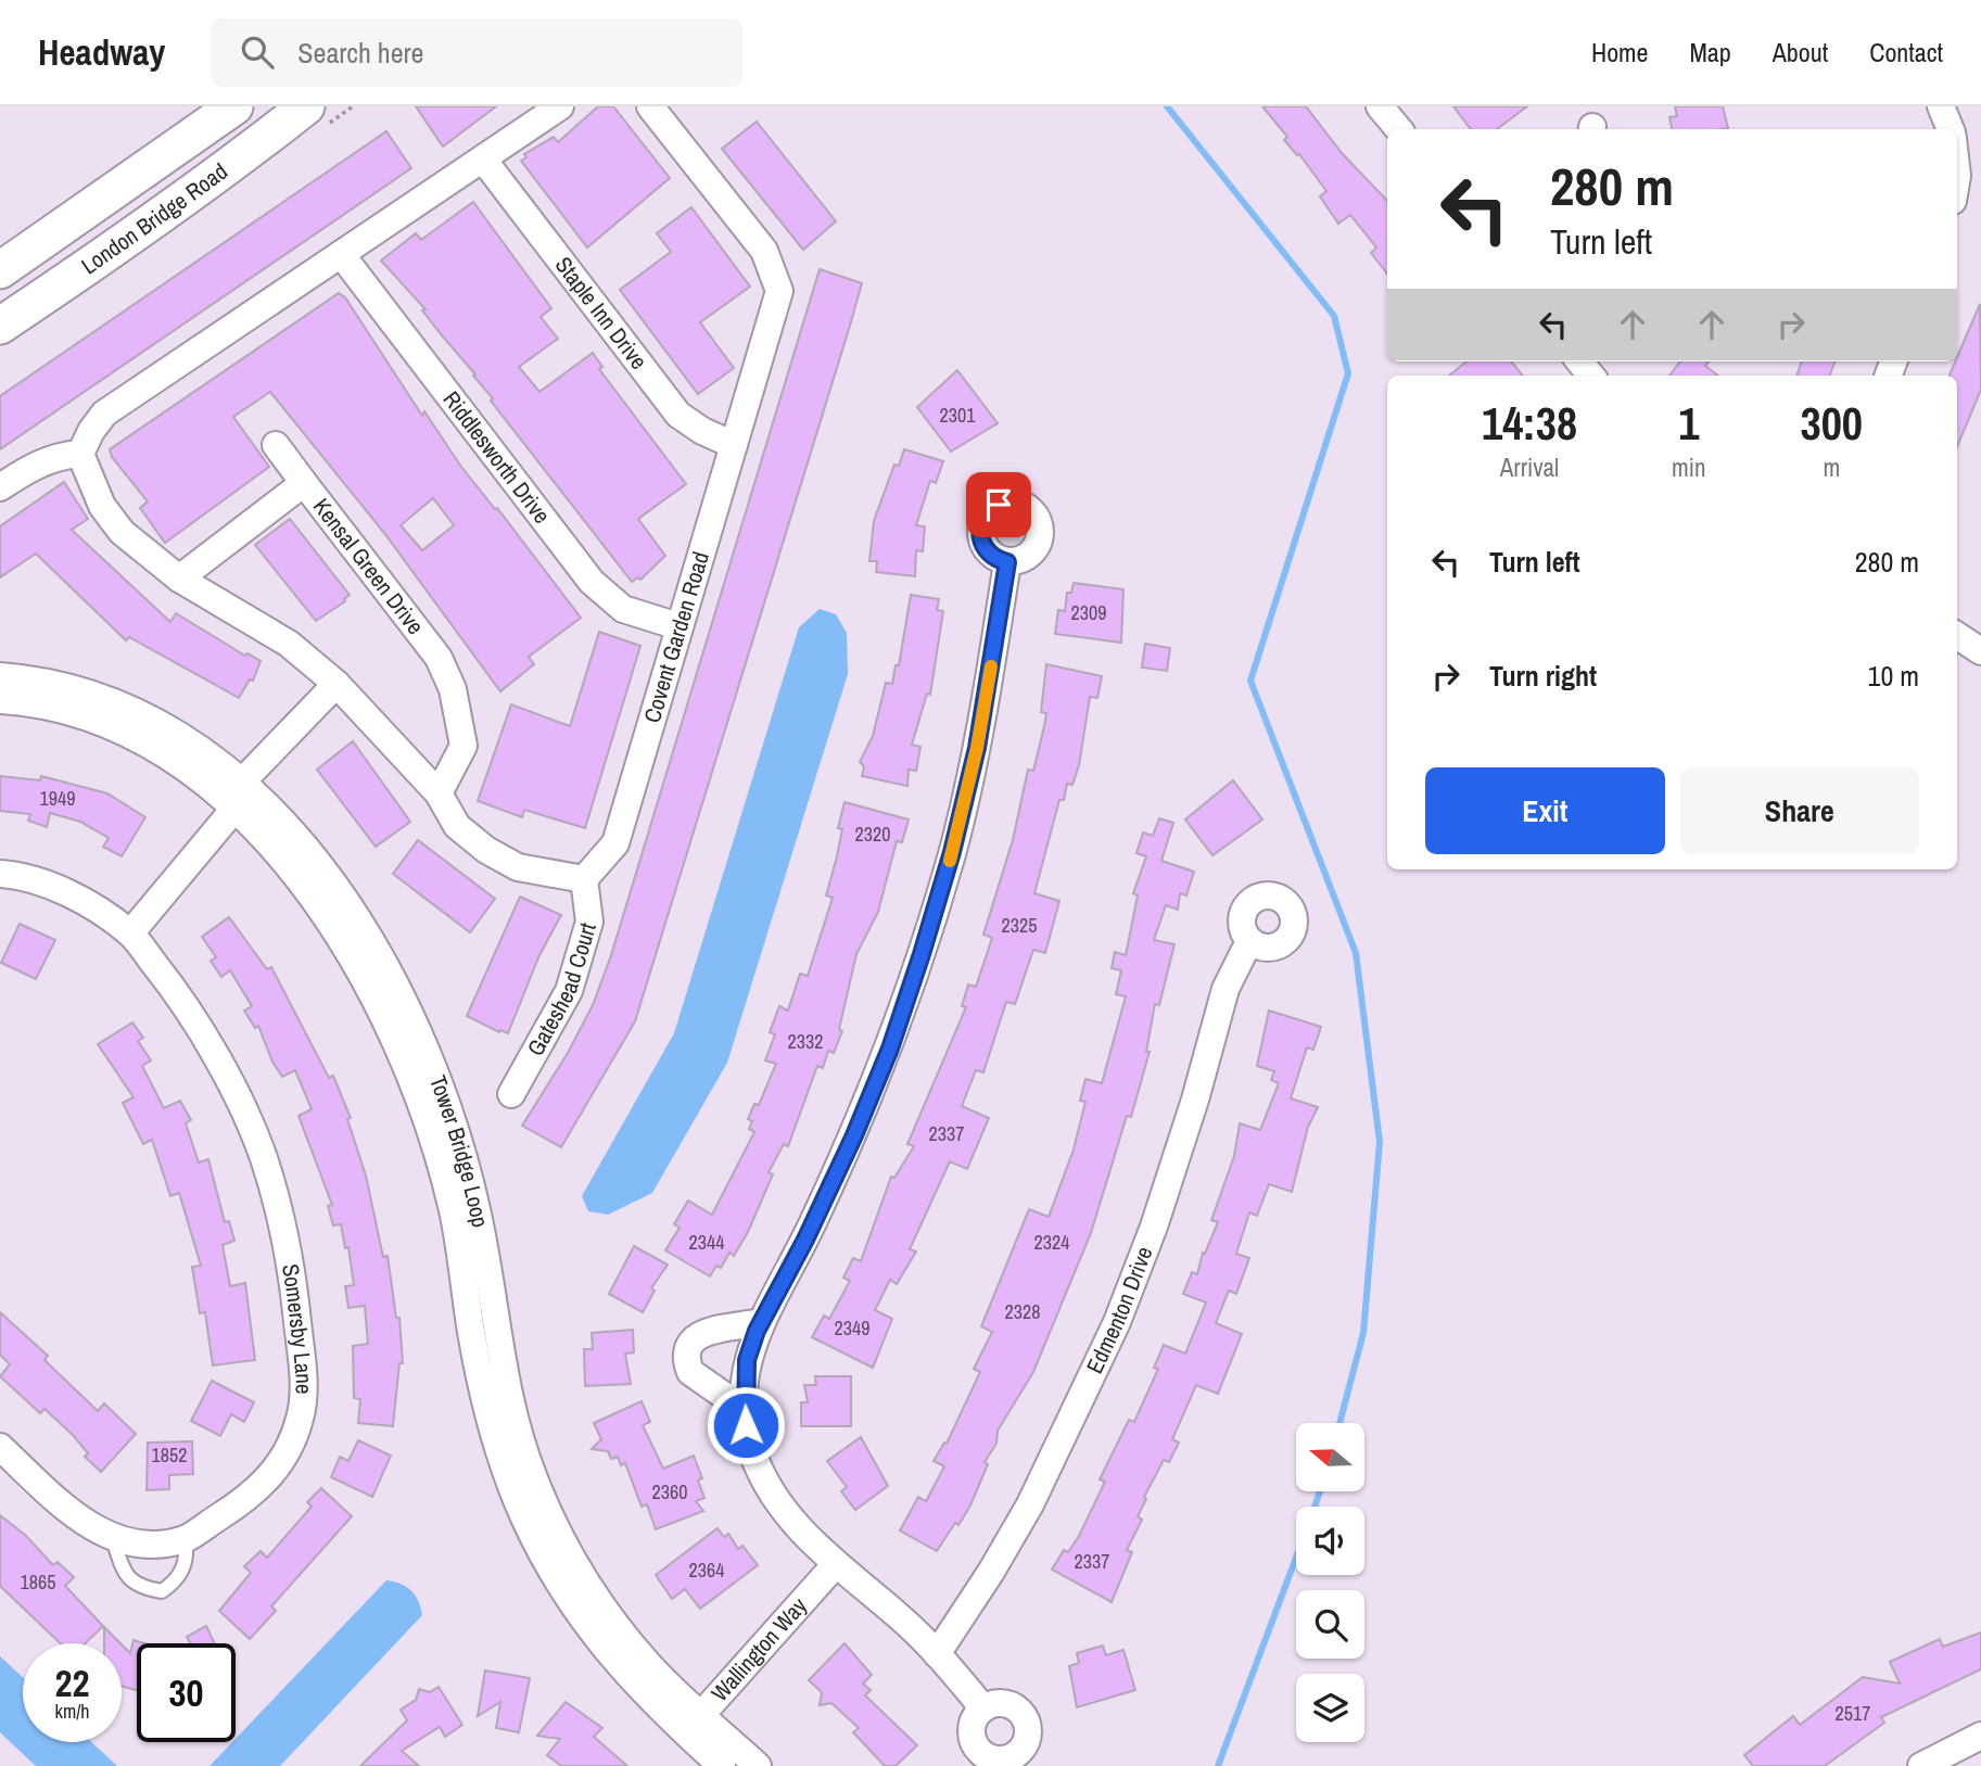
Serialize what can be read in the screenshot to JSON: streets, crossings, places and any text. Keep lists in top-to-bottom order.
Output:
{
  "streets": {
    "main road": ["London Bridge Road"],
    "street": [
      "Staple Inn Drive",
      "Riddlesworth Drive",
      "Kensal Green Drive",
      "Covent Garden Road",
      "Gateshead Court",
      "Tower Bridge Loop",
      "Edmenton Drive",
      "Somersby Lane",
      "Wallington Way"
    ]
  },
  "crossings": [
    ["Staple Inn Drive", "Covent Garden Road"],
    ["Riddlesworth Drive", "Covent Garden Road"],
    ["Covent Garden Road", "Gateshead Court"],
    ["Tower Bridge Loop", "Wallington Way"]
  ],
  "house_numbers": [
    "2301",
    "2309",
    "1949",
    "2320",
    "2325",
    "2332",
    "2337",
    "2344",
    "2324",
    "2328",
    "2349",
    "1852",
    "2360",
    "2337",
    "2364",
    "1865",
    "2517"
  ],
  "north": "left",
  "page": {
    "header": "Headway",
    "search": "Search here",
    "nav": [
      "Home",
      "Map",
      "About",
      "Contact"
    ],
    "turn": ["280 m", "Turn left"],
    "eta": [
      "14:38",
      "Arrival",
      "1",
      "min",
      "300",
      "m"
    ],
    "list": [
      {
        "name": "Turn left",
        "value": "280 m"
      },
      {
        "name": "Turn right",
        "value": "10 m"
      }
    ],
    "buttons": ["Exit", "Share"],
    "speed": "22 km/h",
    "limit": "30"
  }
}
